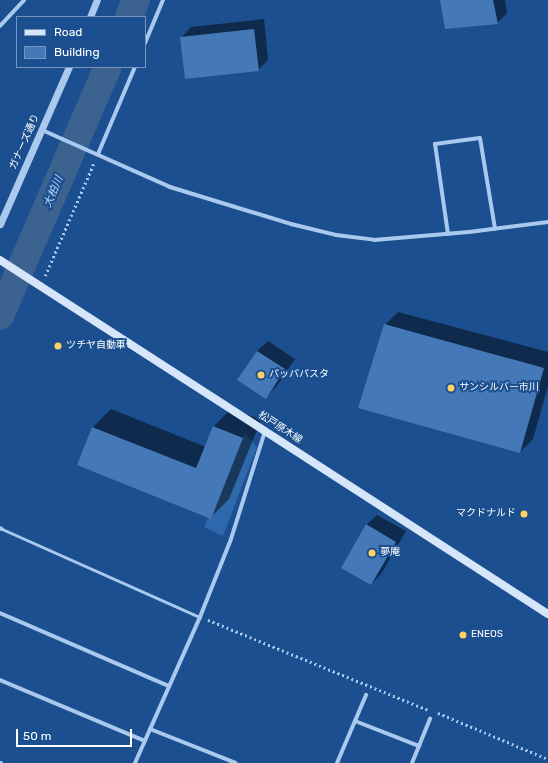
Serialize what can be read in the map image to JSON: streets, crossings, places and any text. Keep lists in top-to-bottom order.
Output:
{
  "streets": {
    "main road": ["松戸原木線"],
    "street": ["ガナーズ通り"]
  },
  "water": ["大柏川"],
  "places": [
    "ツチヤ自動車",
    "パッパパスタ",
    "サンシルバー市川",
    "マクドナルド",
    "夢庵",
    "ENEOS"
  ],
  "legend": ["Road", "Building"],
  "scale_bar": "50 m"
}
